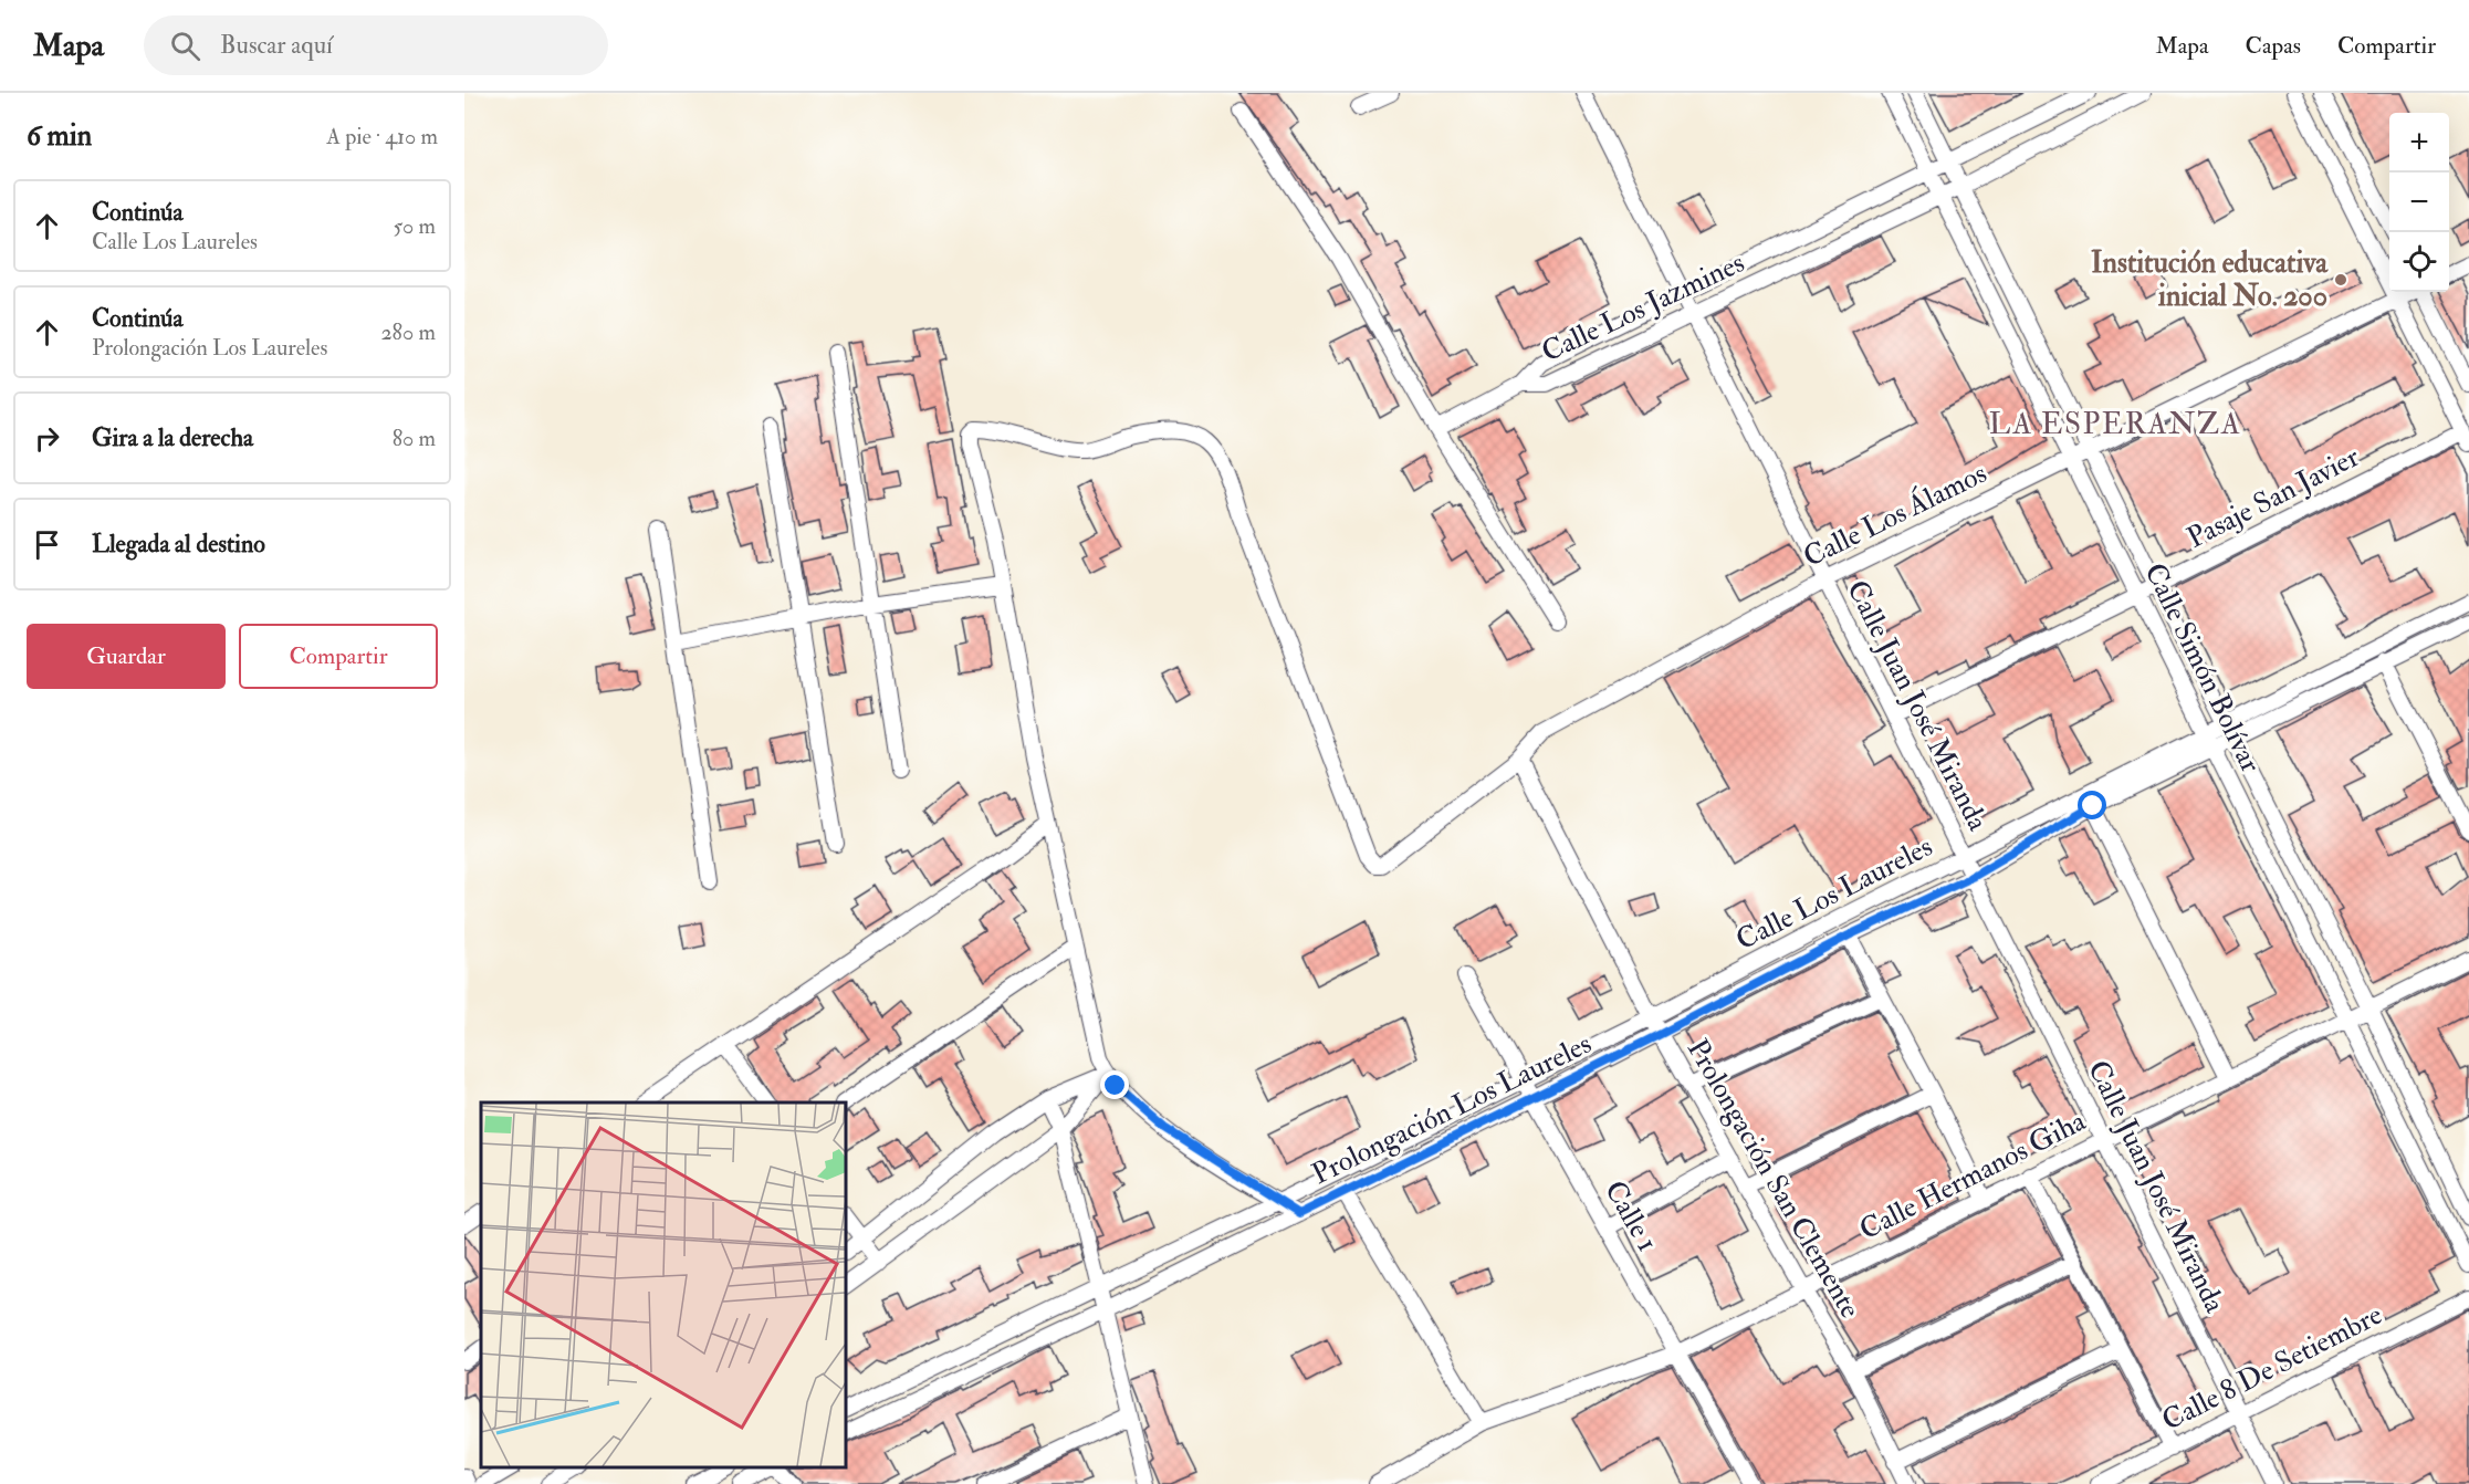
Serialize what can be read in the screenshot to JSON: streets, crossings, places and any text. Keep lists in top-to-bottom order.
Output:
{
  "streets": {
    "street": [
      "Calle Los Jazmines",
      "Pasaje San Javier",
      "Calle Los Álamos",
      "Calle Simón Bolívar",
      "Calle Juan José Miranda",
      "Calle Los Laureles",
      "Prolongación Los Laureles",
      "Calle Hermanos Giha",
      "Prolongación San Clemente",
      "Calle 1",
      "Calle 8 De Setiembre"
    ]
  },
  "crossings": [
    ["Calle Los Jazmines", "Calle Simón Bolívar"],
    ["Calle Los Jazmines", "Calle Juan José Miranda"],
    ["Pasaje San Javier", "Calle Simón Bolívar"],
    ["Pasaje San Javier", "Calle Juan José Miranda"],
    ["Calle Los Álamos", "Calle Simón Bolívar"],
    ["Calle Los Álamos", "Calle Juan José Miranda"],
    ["Calle Los Álamos", "Prolongación San Clemente"],
    ["Calle Simón Bolívar", "Calle Los Laureles"],
    ["Calle Simón Bolívar", "Calle Hermanos Giha"],
    ["Calle Juan José Miranda", "Calle Los Laureles"],
    ["Calle Juan José Miranda", "Prolongación Los Laureles"],
    ["Calle Juan José Miranda", "Calle Hermanos Giha"],
    ["Calle Juan José Miranda", "Calle 8 De Setiembre"],
    ["Calle Los Laureles", "Prolongación Los Laureles"],
    ["Calle Los Laureles", "Prolongación San Clemente"],
    ["Prolongación Los Laureles", "Prolongación San Clemente"],
    ["Prolongación Los Laureles", "Calle 1"],
    ["Calle Hermanos Giha", "Prolongación San Clemente"],
    ["Calle Hermanos Giha", "Calle 1"]
  ],
  "districts": ["LA ESPERANZA"],
  "places": ["Institución educativa inicial No. 200"],
  "page": {
    "header": "Mapa",
    "search": "Buscar aquí",
    "nav": ["Mapa", "Capas", "Compartir"],
    "heading": ["6 min", "A pie · 410 m"],
    "map_buttons": ["+", "−"],
    "list": [
      ["Continúa", "Calle Los Laureles", "50 m"],
      ["Continúa", "Prolongación Los Laureles", "280 m"],
      ["Gira a la derecha", "80 m"],
      "Llegada al destino"
    ],
    "buttons": ["Guardar", "Compartir"]
  }
}
